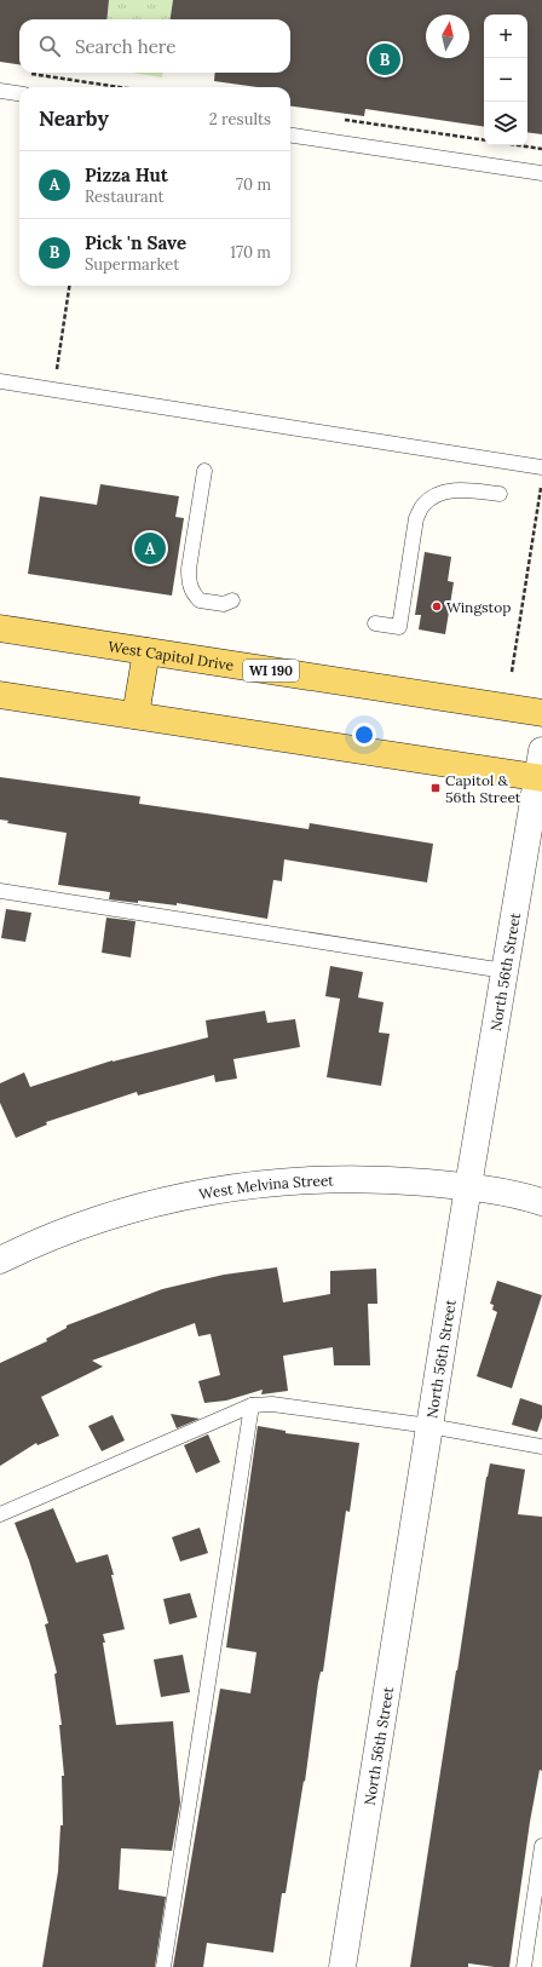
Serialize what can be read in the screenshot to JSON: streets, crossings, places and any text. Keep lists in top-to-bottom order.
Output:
{
  "streets": {
    "main road": ["West Capitol Drive", "WI 190"],
    "street": ["North 56th Street", "West Melvina Street"]
  },
  "crossings": [
    ["North 56th Street", "West Melvina Street"]
  ],
  "places": {
    "other": ["Wingstop"],
    "transit": ["Capitol & 56th Street"]
  },
  "north": "top",
  "page": {
    "map_buttons": ["+", "−"],
    "search": "Search here",
    "pins": ["B", "A"],
    "heading": ["Nearby", "2 results"],
    "list": [
      {
        "mark": "A",
        "name": "Pizza Hut",
        "note": "Restaurant",
        "value": "70 m"
      },
      {
        "mark": "B",
        "name": "Pick 'n Save",
        "note": "Supermarket",
        "value": "170 m"
      }
    ]
  }
}
